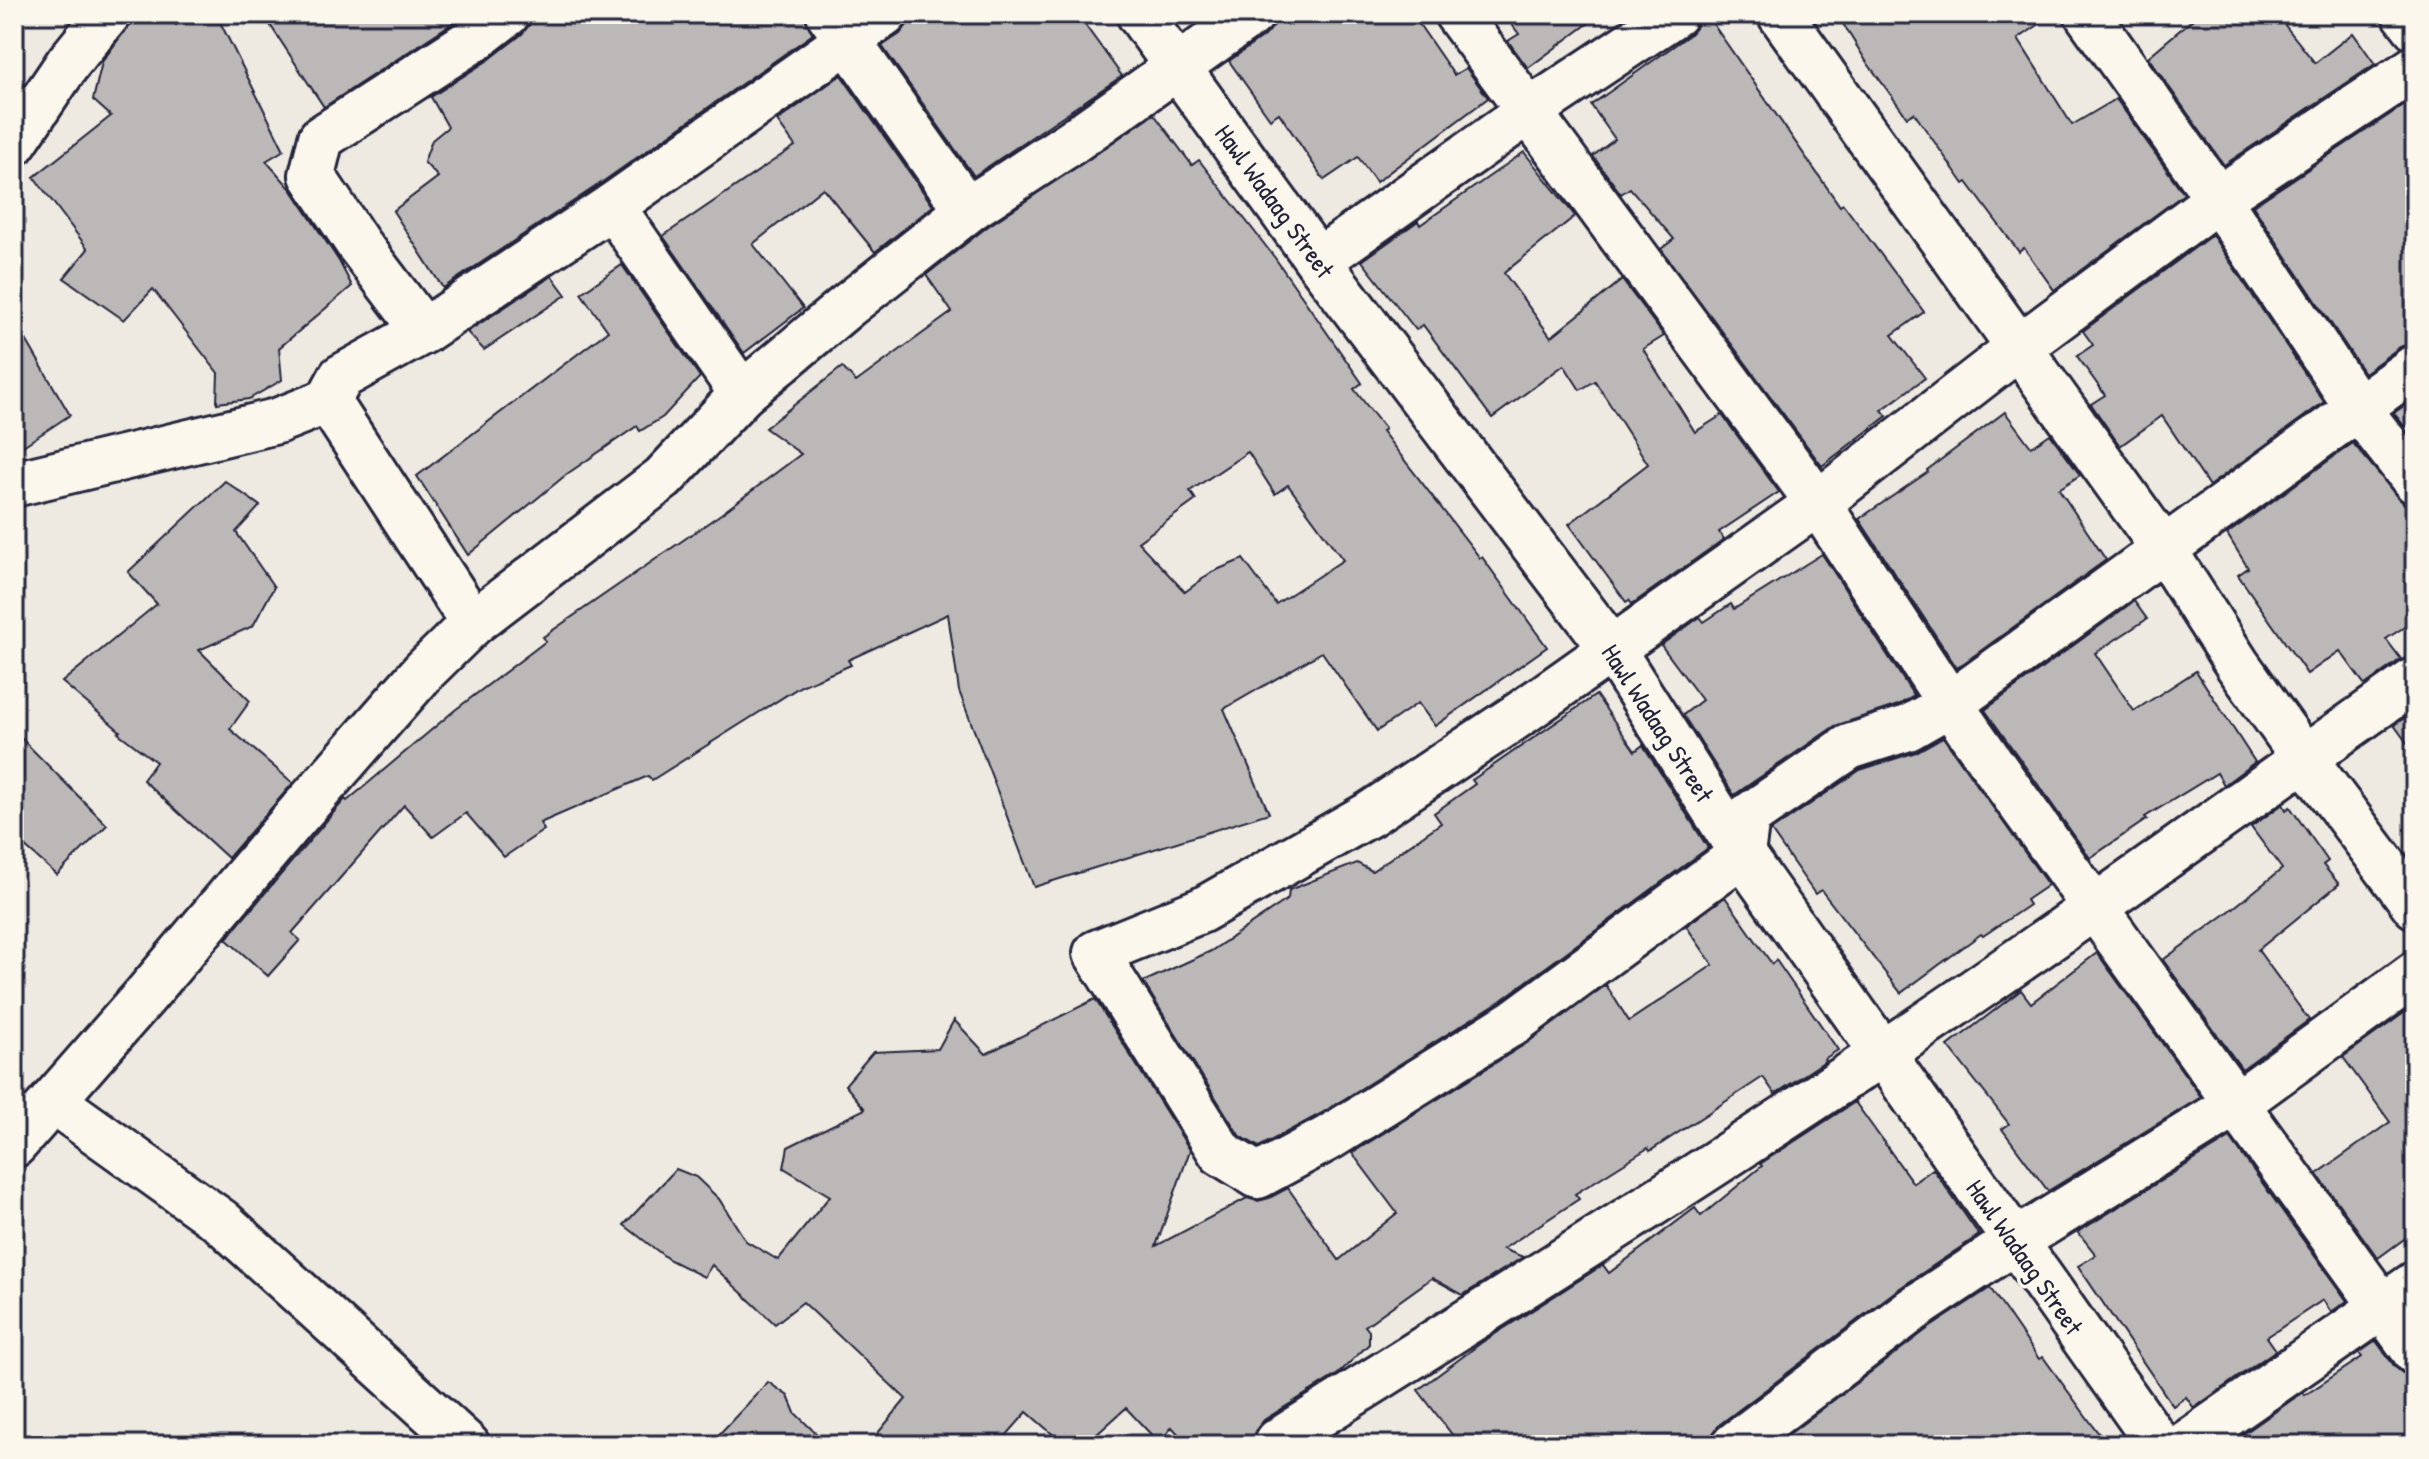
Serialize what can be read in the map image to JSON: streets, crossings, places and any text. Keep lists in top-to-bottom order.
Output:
{
  "streets": {
    "street": ["Hawl Wadaag Street"]
  }
}
